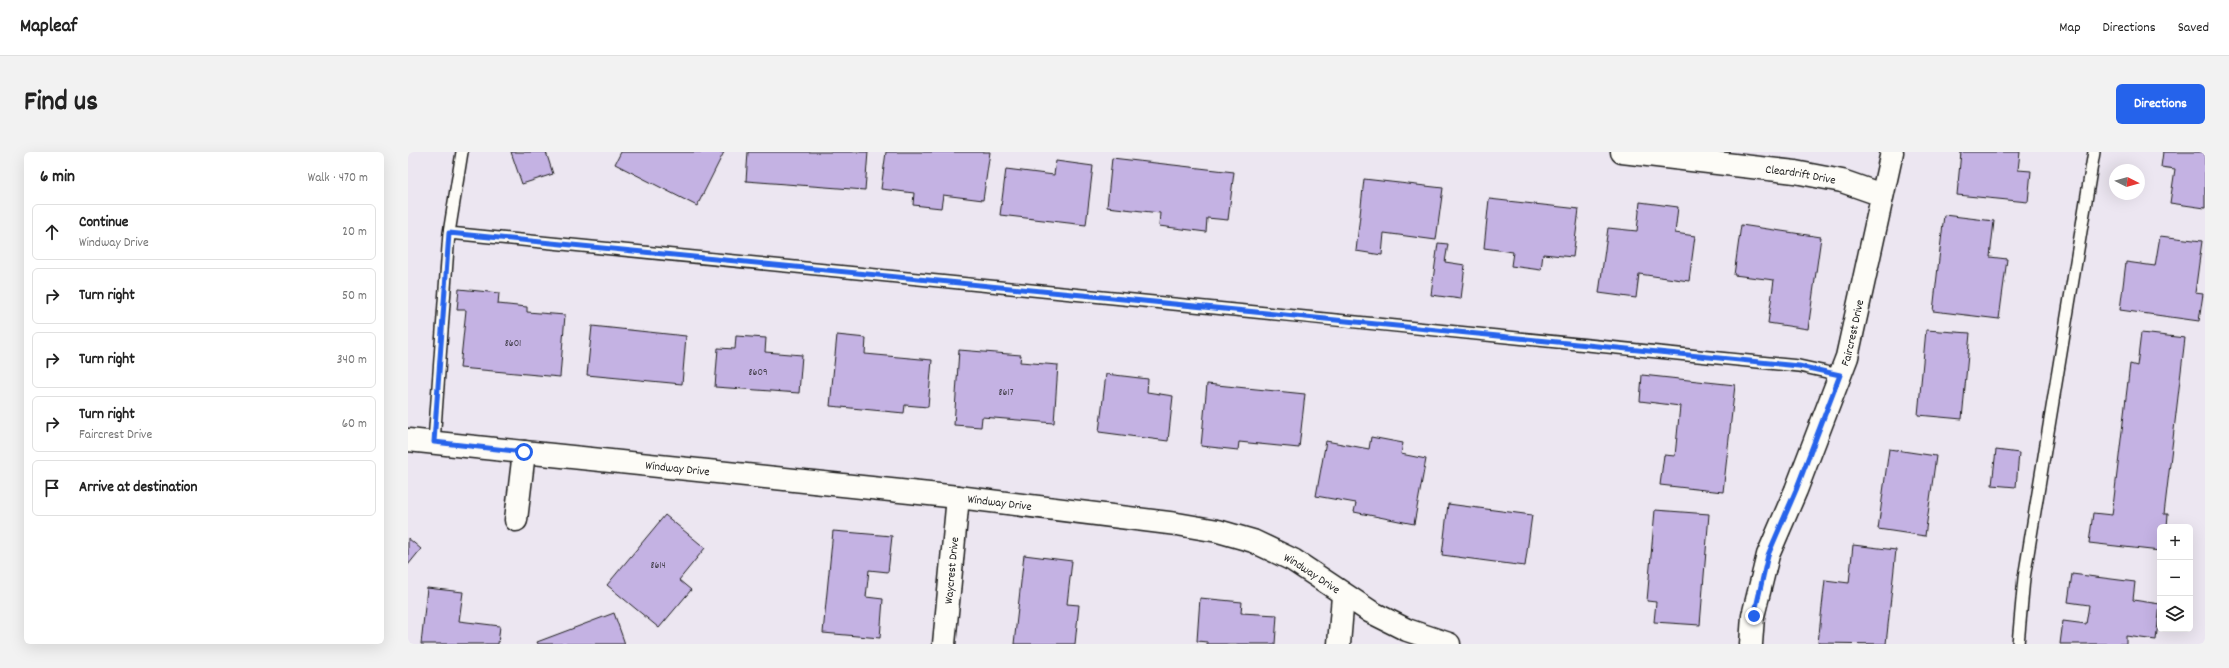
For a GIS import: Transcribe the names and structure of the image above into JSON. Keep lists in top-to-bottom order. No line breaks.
{"streets":{"street":["Cleardrift Drive","Faircrest Drive","Windway Drive","Waycrest Drive"]},"crossings":[["Cleardrift Drive","Faircrest Drive"],["Windway Drive","Waycrest Drive"]],"house_numbers":["8601","8609","8617","8614"],"north":"right","page":{"header":"Mapleaf","nav":["Map","Directions","Saved"],"title":"Find us","buttons":"Directions","heading":["6 min","Walk · 470 m"],"list":[["Continue","Windway Drive","20 m"],["Turn right","50 m"],["Turn right","340 m"],["Turn right","Faircrest Drive","60 m"],"Arrive at destination"],"map_buttons":["+","−"]}}
